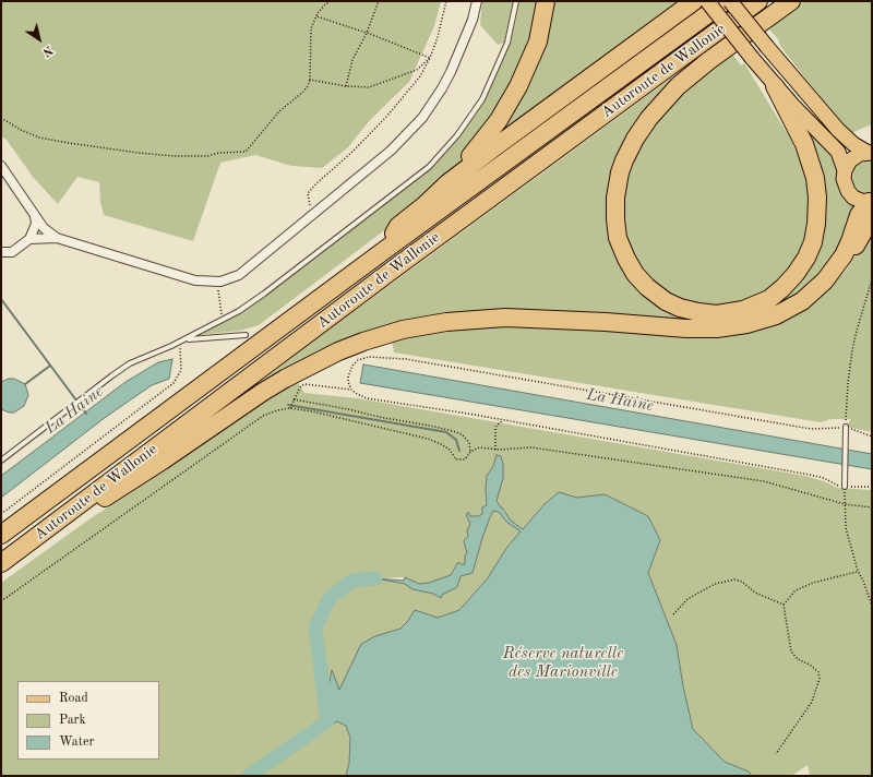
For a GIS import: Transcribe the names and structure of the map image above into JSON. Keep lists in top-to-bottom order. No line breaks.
{"streets":{"highway":["Autoroute de Wallonie"]},"water":["La Haine","Réserve naturelle des Marionville"],"legend":["Road","Park","Water"],"north":"bottom right"}
